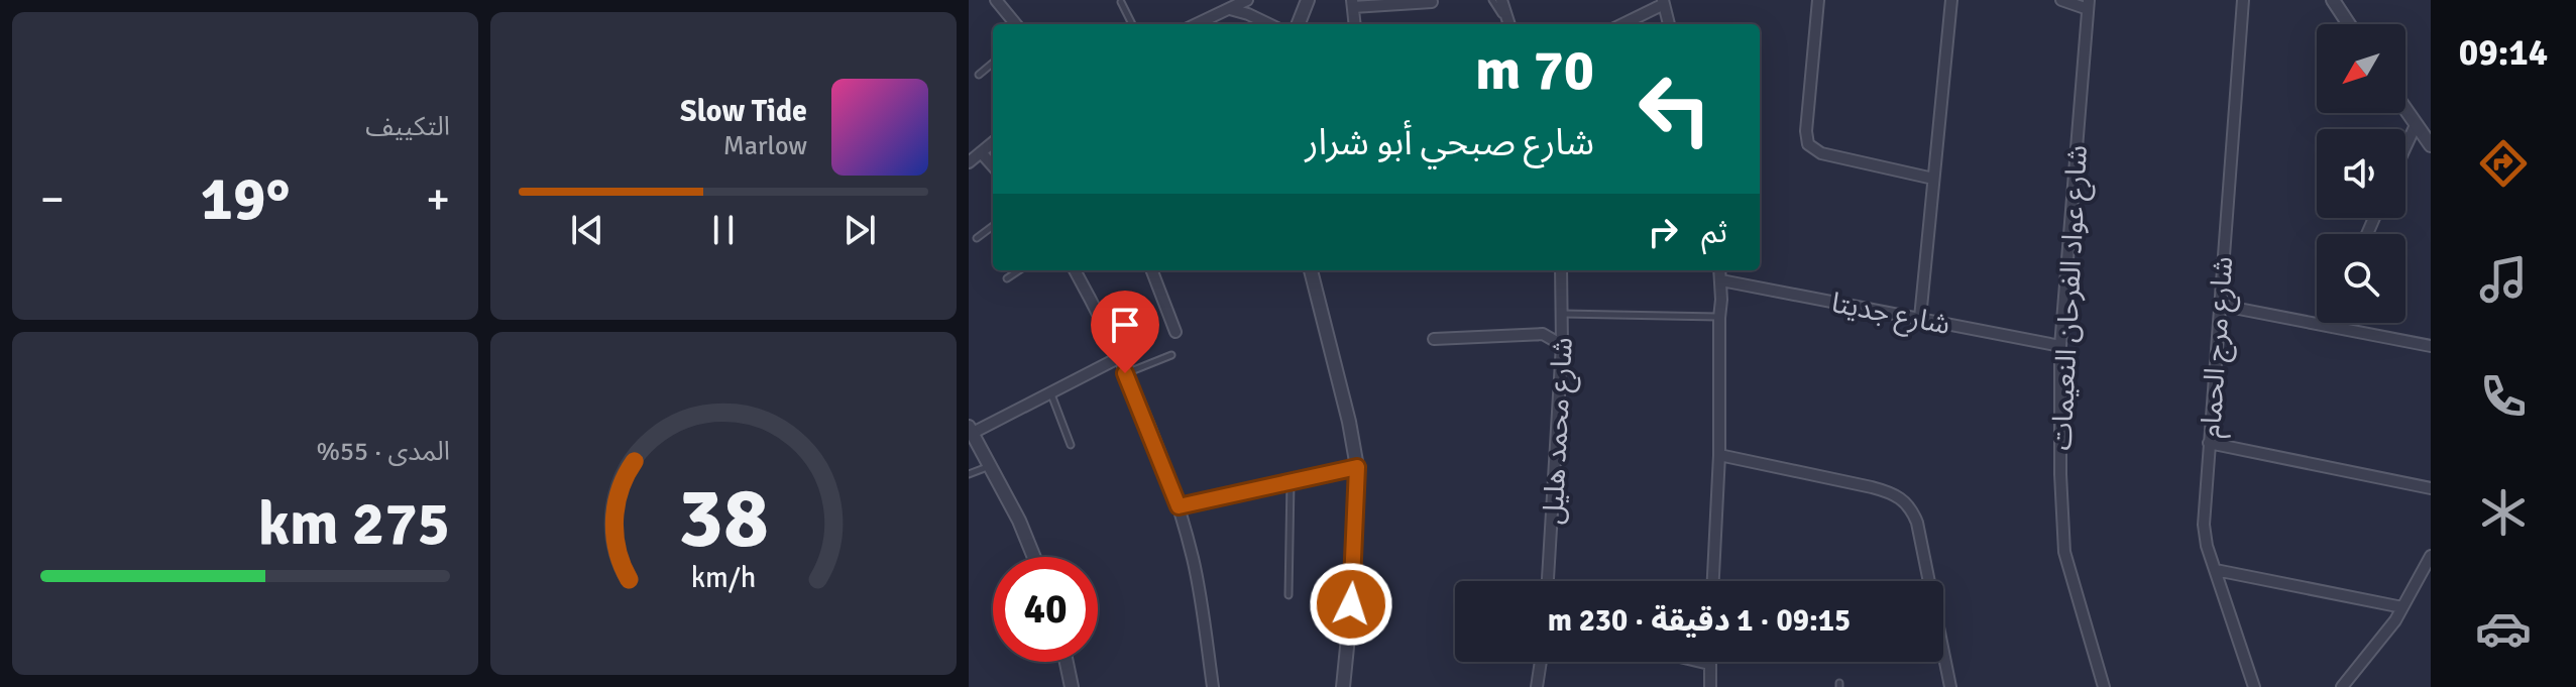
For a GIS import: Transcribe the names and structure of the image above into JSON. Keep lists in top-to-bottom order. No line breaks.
{"streets":{"street":["شارع عواد الفرحان النعيمات","شارع جديتا","شارع مرج الحمام","شارع محمد هليل"]},"crossings":[["شارع عواد الفرحان النعيمات","شارع جديتا"]],"north":"bottom left","page":{"tabs":"09:14","tile":["التكييف",["المدى · 55%","275 km"]],"turn":["70 m","شارع صبحي أبو شرار"],"song":["Slow Tide","Marlow"],"heat":["−","19°","+"],"then":"ثم","limit":"40","trip":"09:15 · 1 دقيقة · 230 m","gauge":["38","km/h"]}}
